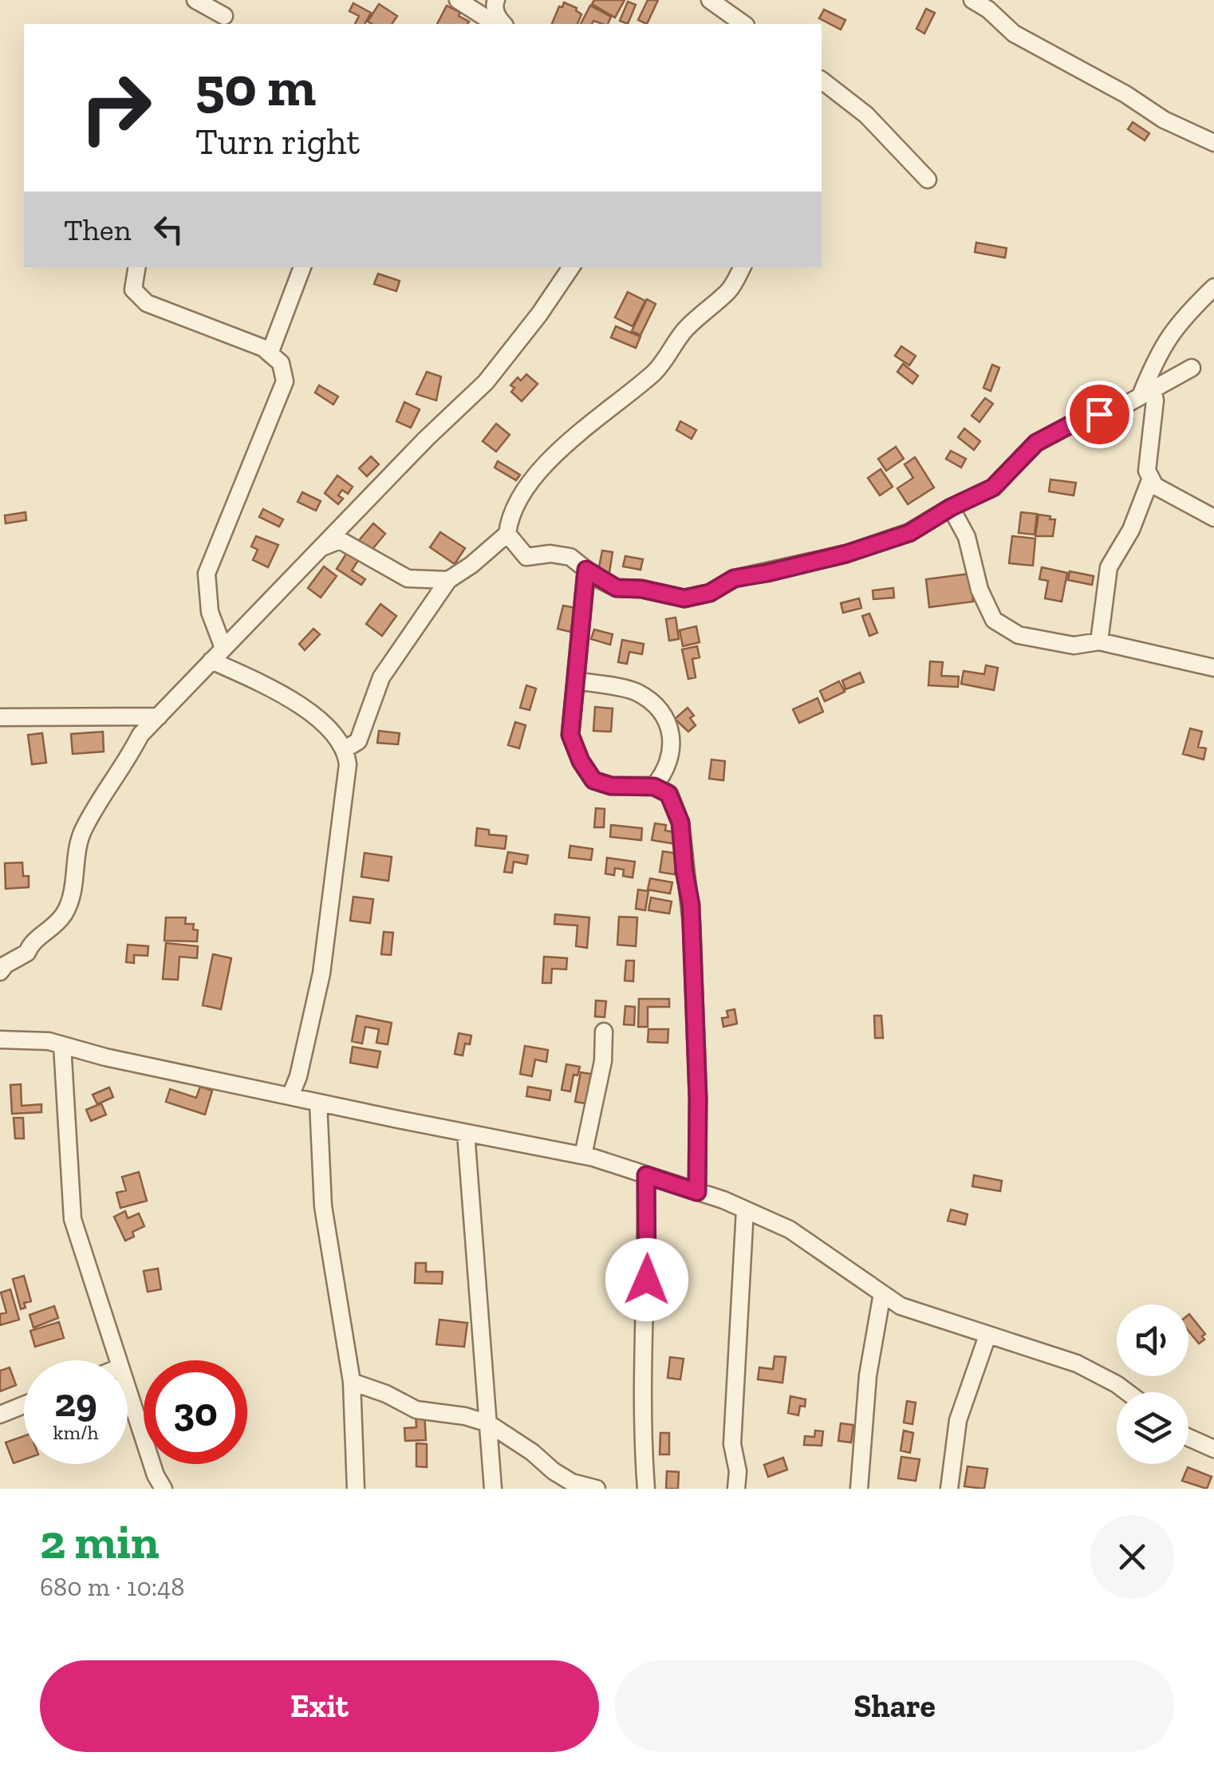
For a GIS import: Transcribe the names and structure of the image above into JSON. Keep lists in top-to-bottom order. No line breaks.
{"page":{"turn":["50 m","Turn right"],"then":"Then","speed":"29 km/h","limit":"30","heading":["2 min","680 m · 10:48"],"buttons":["Exit","Share"]}}
